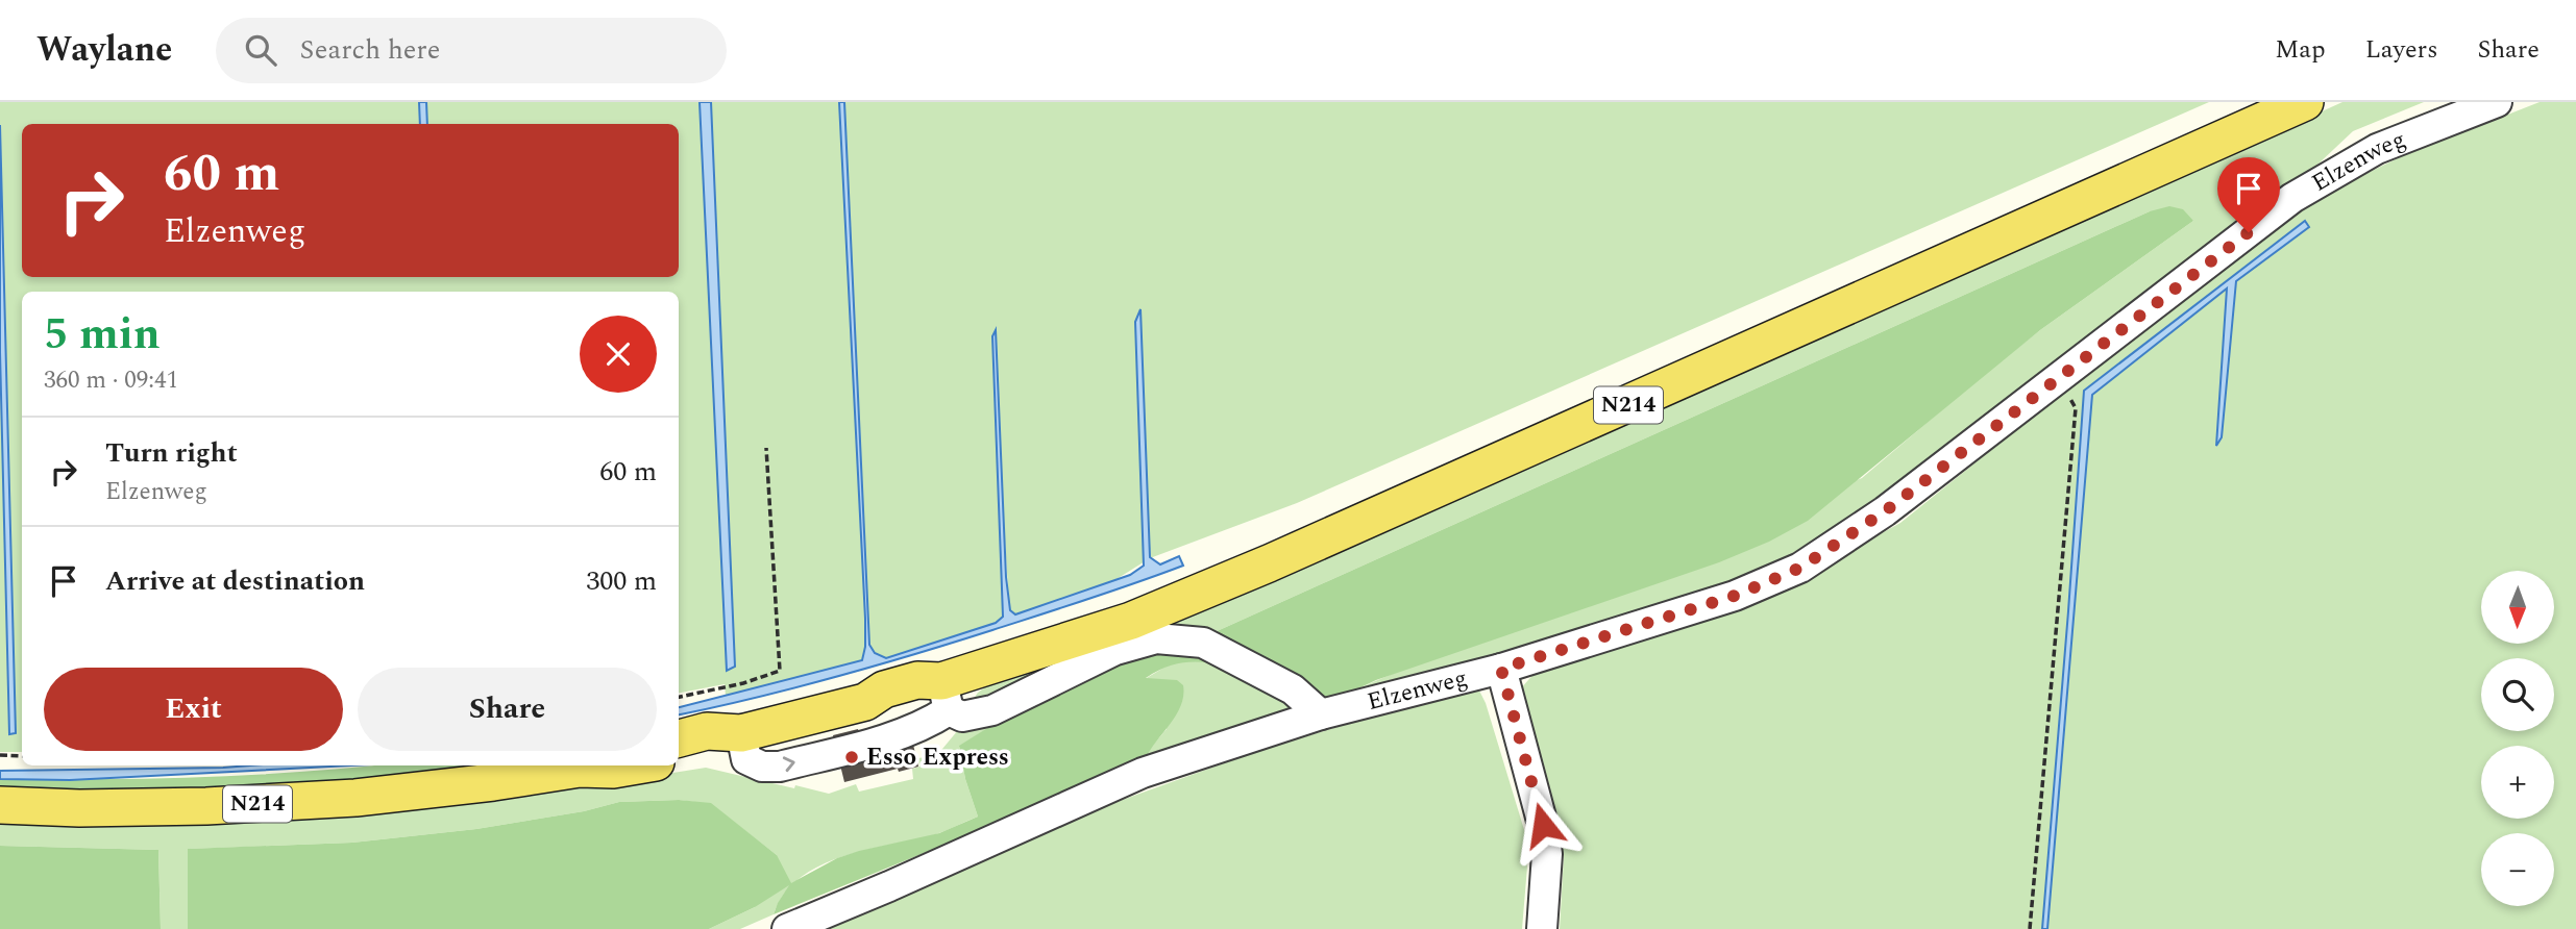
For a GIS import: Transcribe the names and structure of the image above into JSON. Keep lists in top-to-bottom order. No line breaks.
{"streets":{"main road":["N214"],"street":["Elzenweg"]},"places":["Esso Express"],"north":"bottom","page":{"header":"Waylane","search":"Search here","nav":["Map","Layers","Share"],"turn":["60 m","Elzenweg"],"heading":["5 min","360 m · 09:41"],"list":[{"name":"Turn right","note":"Elzenweg","value":"60 m"},{"name":"Arrive at destination","value":"300 m"}],"map_buttons":["+","−"],"buttons":["Exit","Share"]}}
